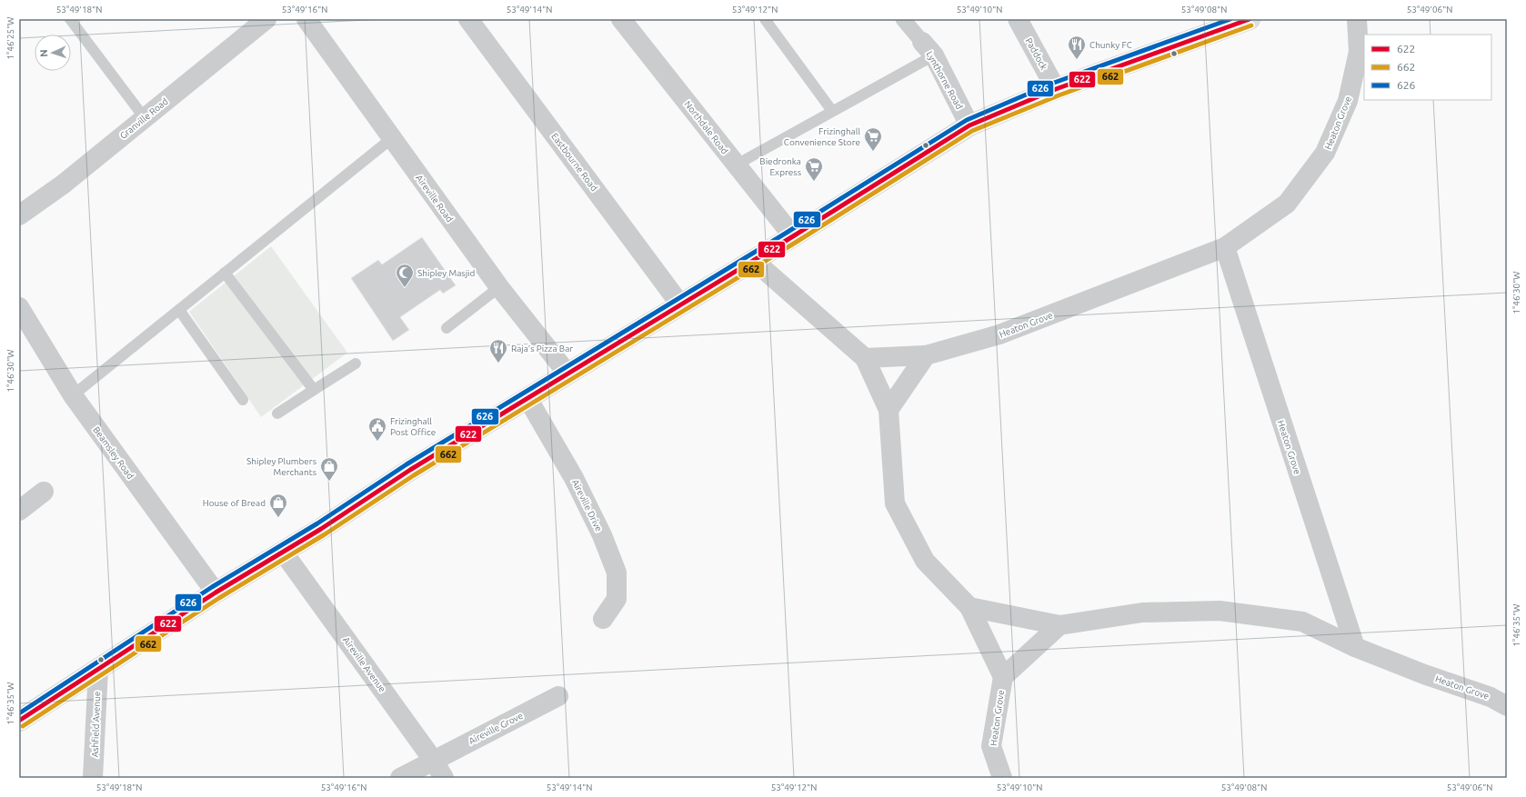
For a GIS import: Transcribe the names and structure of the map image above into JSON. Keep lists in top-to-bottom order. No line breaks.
{"streets":{"street":["Paddock","Lynthorne Road","Granville Road","Heaton Grove","Northdale Road","Eastbourne Road","Aireville Road","Beamsley Road","Aireville Drive","Aireville Avenue","Ashfield Avenue","Aireville Grove"]},"crossings":[["Aireville Avenue","Aireville Grove"]],"places":{"restaurant":["Chunky FC","Raja's Pizza Bar"],"supermarket":["Frizinghall Convenience Store","Biedronka Express"],"mosque":["Shipley Masjid"],"public building":["Frizinghall Post Office"],"shop":["Shipley Plumbers Merchants","House of Bread"]},"lines":["transit line 622","transit line 626","transit line 662"],"legend":["622","662","626"],"north":"left","coordinates":["53°49'18\"N","53°49'16\"N","53°49'14\"N","53°49'12\"N","53°49'10\"N","53°49'08\"N","53°49'06\"N","1°46'25\"W","1°46'30\"W","1°46'35\"W"]}
